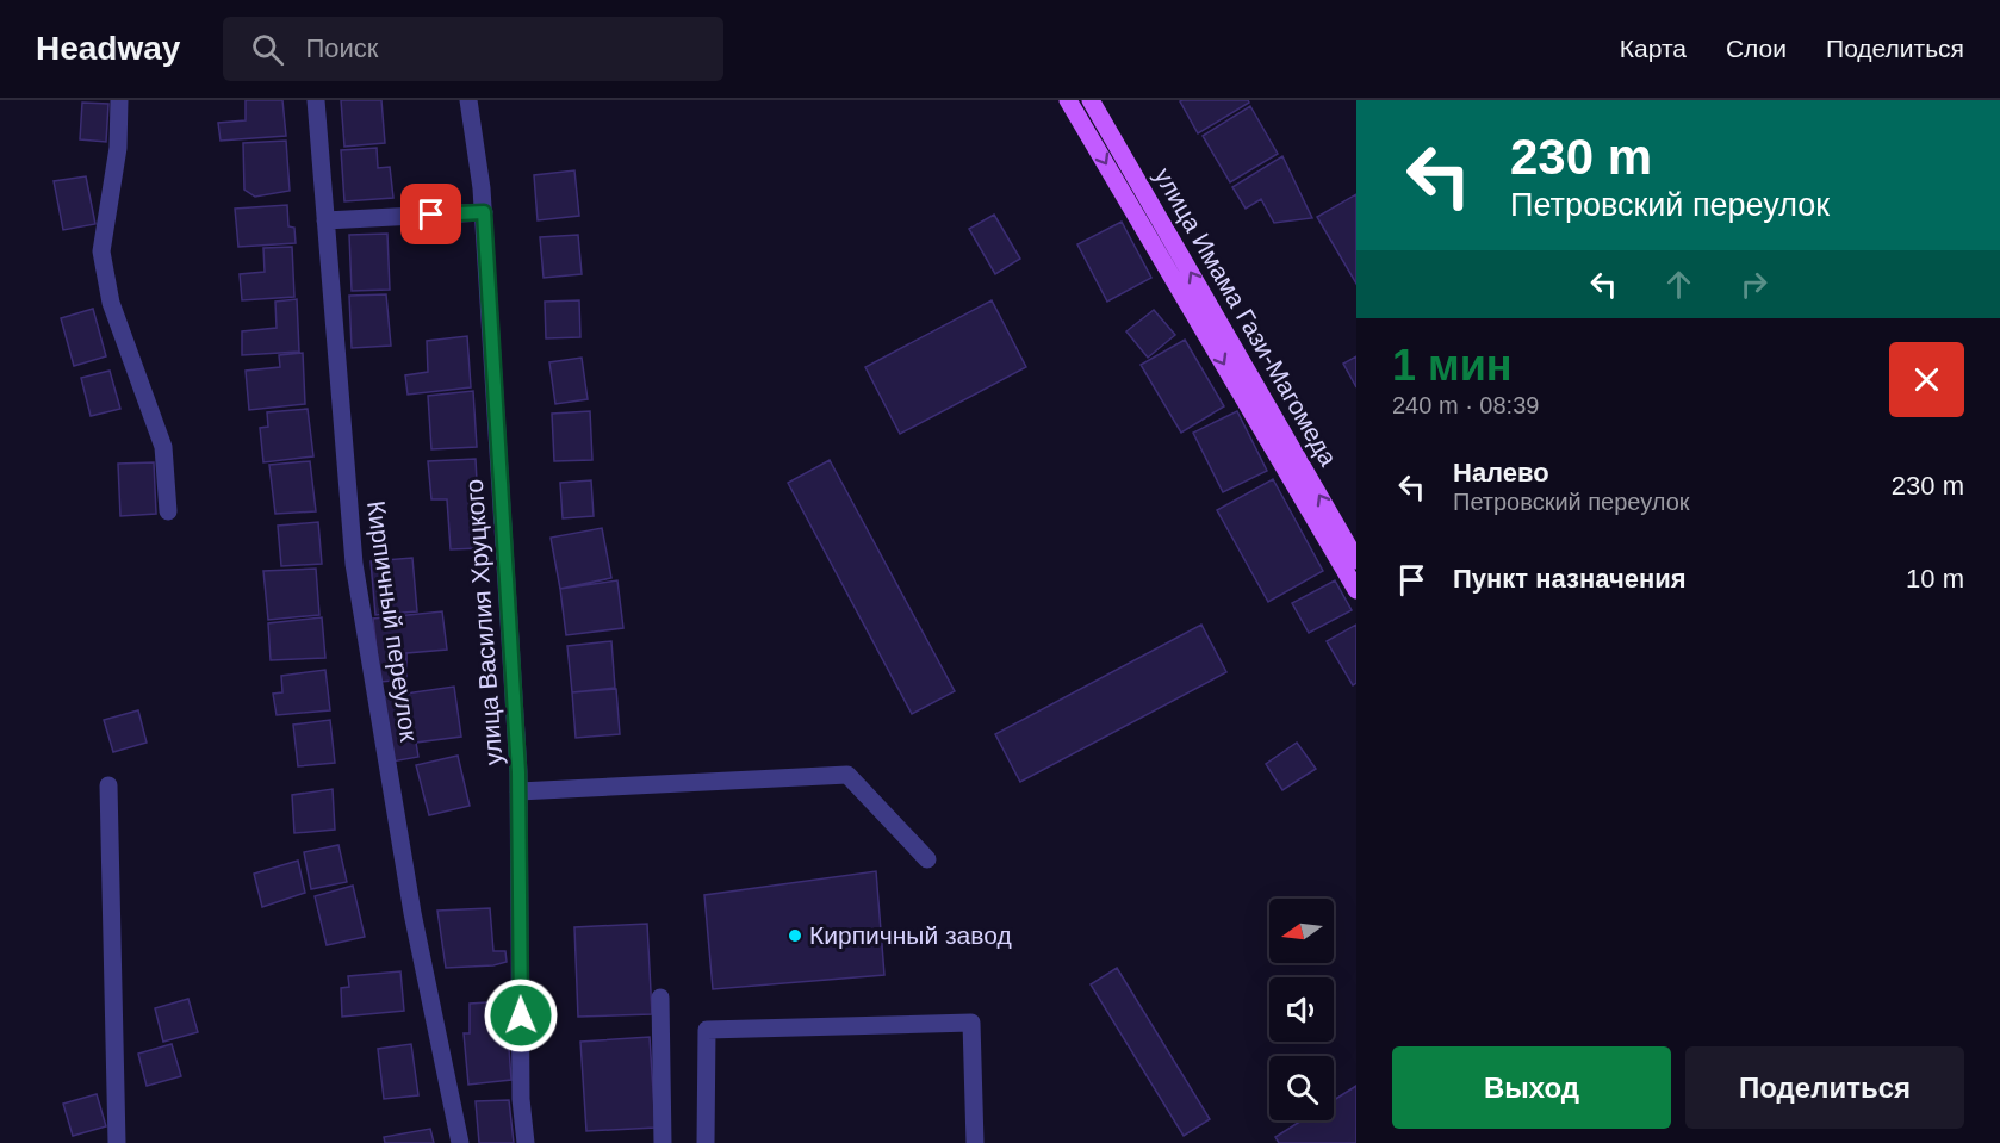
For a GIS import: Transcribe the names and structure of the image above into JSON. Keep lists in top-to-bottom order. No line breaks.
{"streets":{"main road":["улица Имама Гази-Магомеда"],"street":["Кирпичный переулок","улица Василия Хруцкого"]},"places":["Кирпичный завод"],"north":"left","page":{"header":"Headway","search":"Поиск","nav":["Карта","Слои","Поделиться"],"turn":["230 m","Петровский переулок"],"heading":["1 мин","240 m · 08:39"],"list":[{"name":"Налево","note":"Петровский переулок","value":"230 m"},{"name":"Пункт назначения","value":"10 m"}],"buttons":["Выход","Поделиться"]}}
